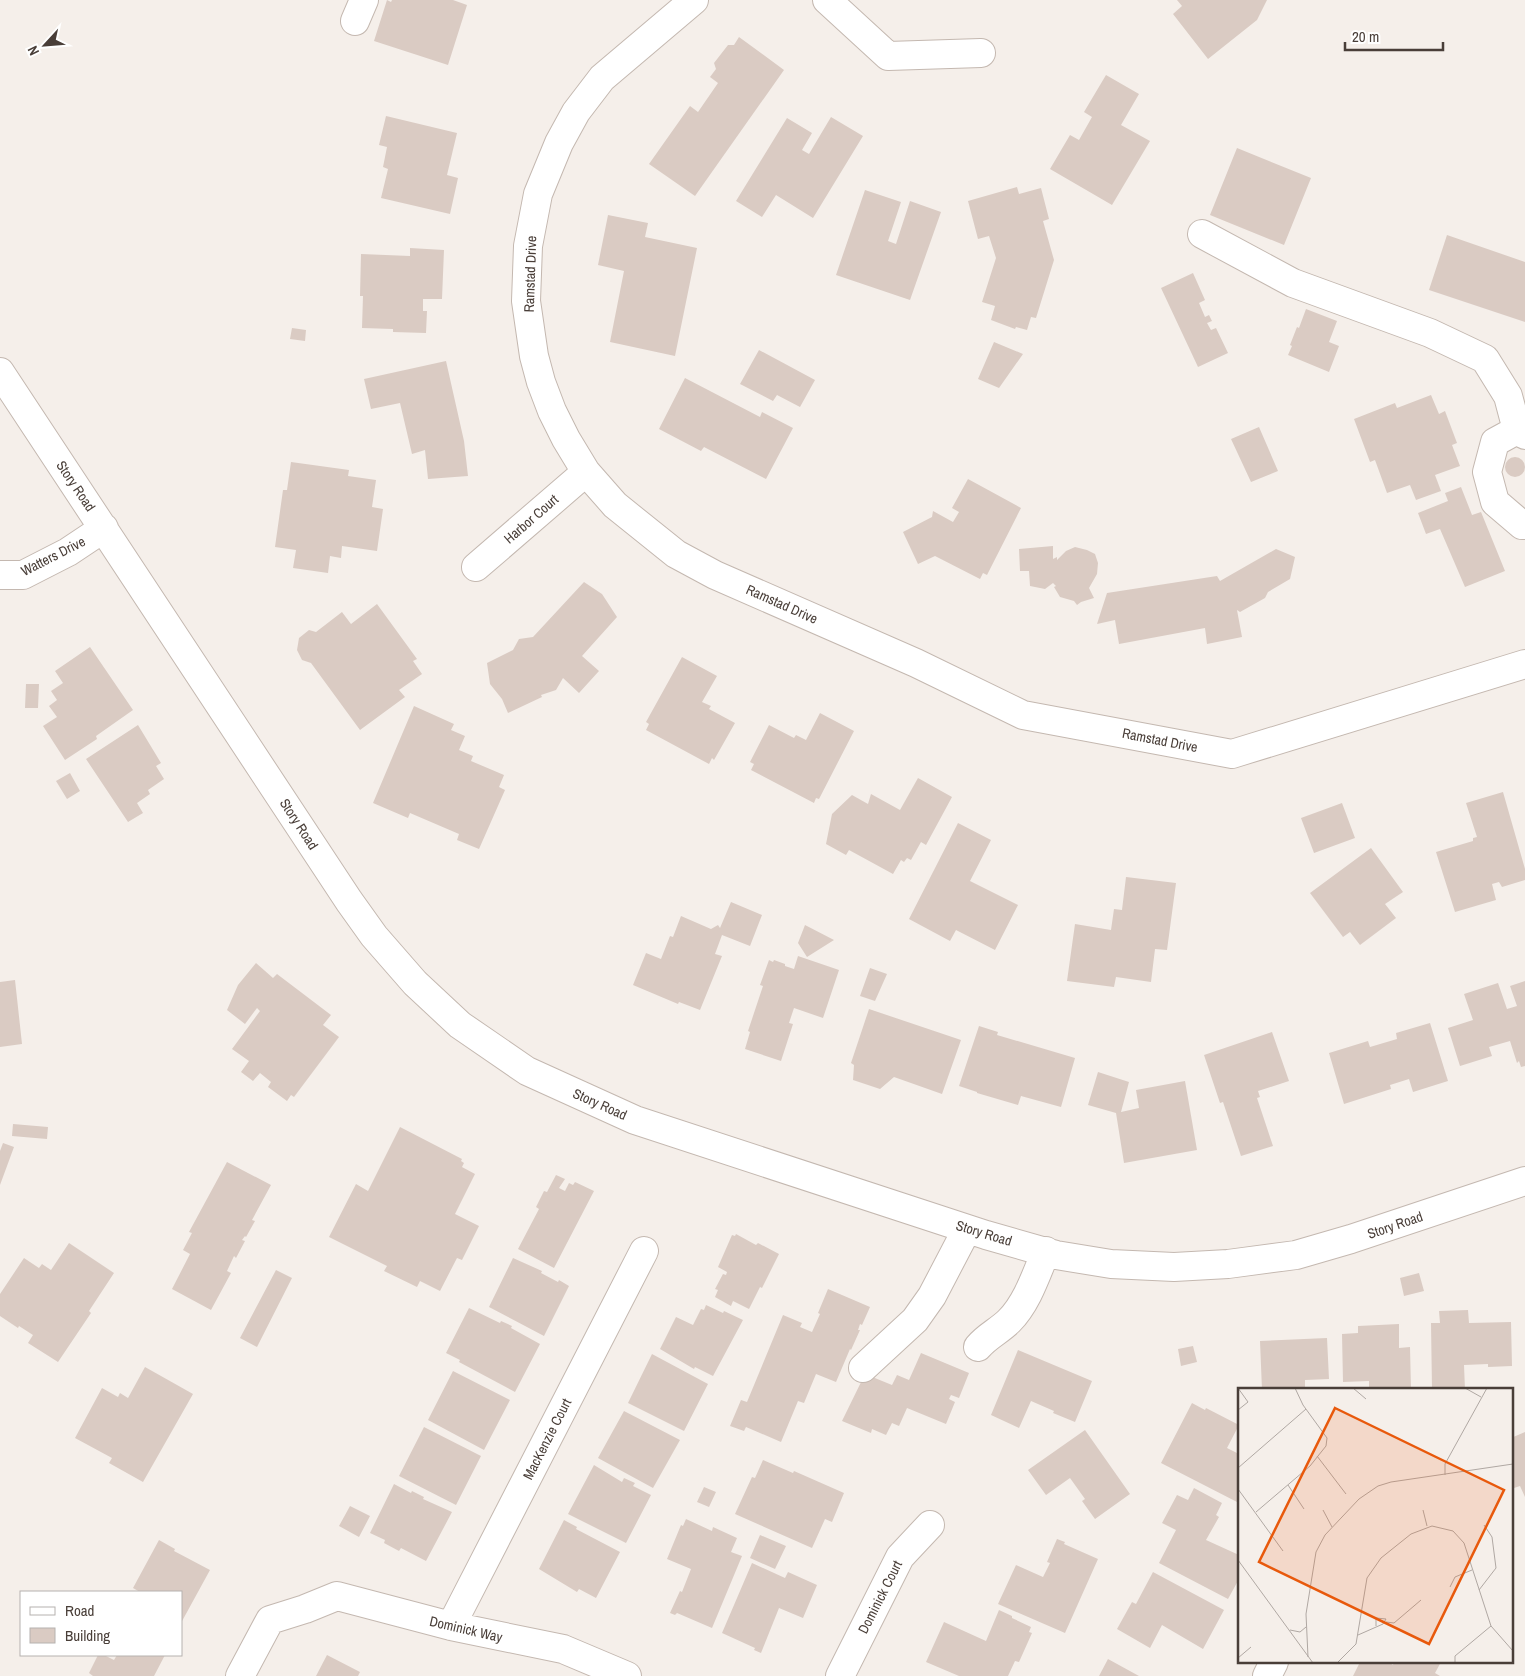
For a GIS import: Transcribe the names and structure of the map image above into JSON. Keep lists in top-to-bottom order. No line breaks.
{"streets":{"street":["Ramstad Drive","Story Road","Harbor Court","Watters Drive","MacKenzie Court","Dominick Court","Dominick Way"]},"crossings":[["Ramstad Drive","Harbor Court"],["Story Road","Watters Drive"],["MacKenzie Court","Dominick Way"]],"legend":["Road","Building"],"scale_bar":"20 m","north":"bottom left"}
